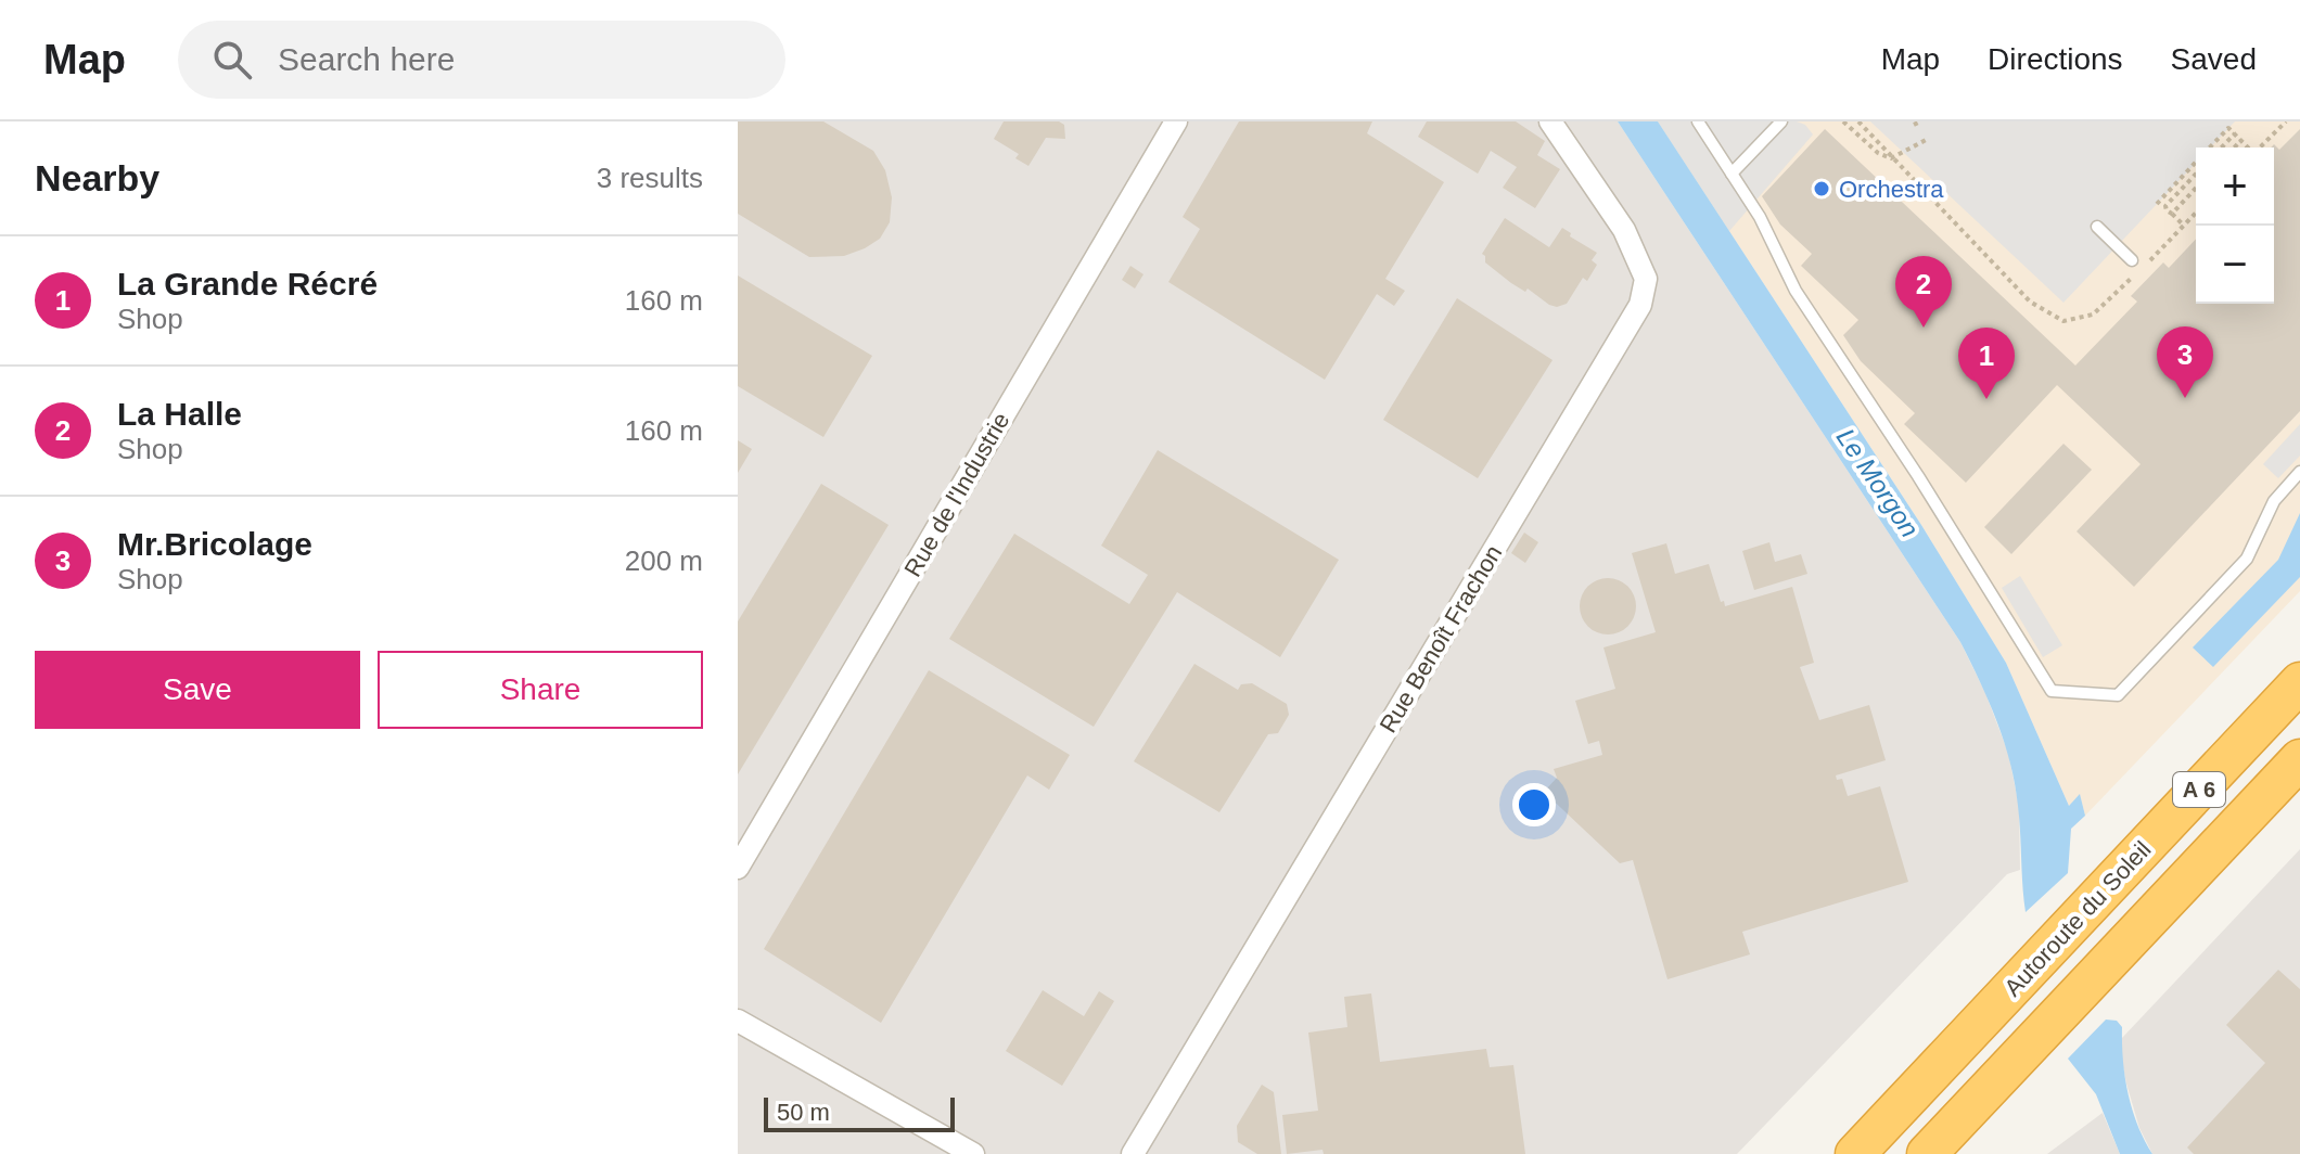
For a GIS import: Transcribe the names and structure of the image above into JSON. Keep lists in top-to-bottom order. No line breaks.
{"streets":{"highway":["A 6","Autoroute du Soleil"],"street":["Rue de l'Industrie","Rue Benoît Frachon"]},"water":["Le Morgon"],"places":["Orchestra"],"scale_bar":"50 m","page":{"header":"Map","search":"Search here","nav":["Map","Directions","Saved"],"heading":["Nearby","3 results"],"map_buttons":["+","−"],"list":[{"mark":"1","name":"La Grande Récré","note":"Shop","value":"160 m"},{"mark":"2","name":"La Halle","note":"Shop","value":"160 m"},{"mark":"3","name":"Mr.Bricolage","note":"Shop","value":"200 m"}],"pins":["2","3","1"],"buttons":["Save","Share"],"scale":"50 m"}}
